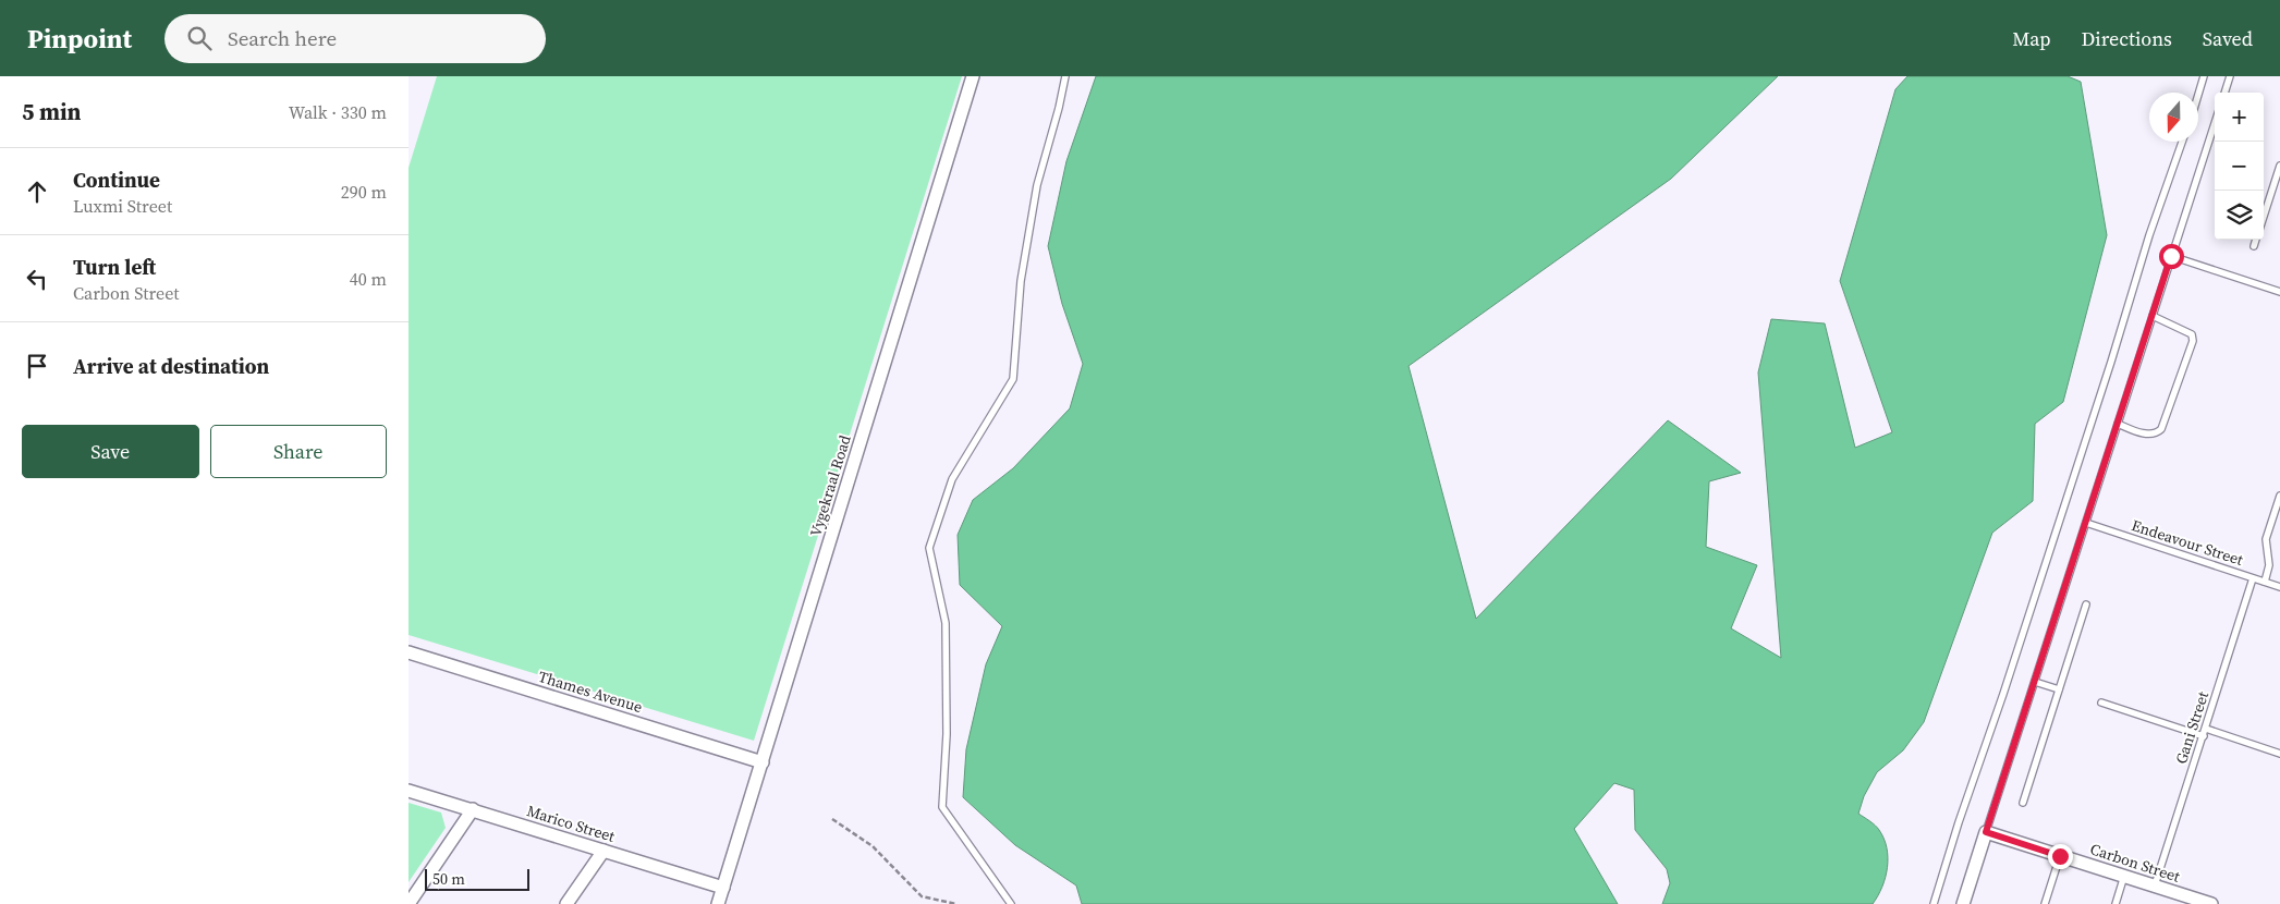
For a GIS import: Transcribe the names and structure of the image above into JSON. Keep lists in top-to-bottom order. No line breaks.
{"streets":{"street":["Vygekraal Road","Thames Avenue","Marico Street","Carbon Street"],"lane":["Endeavour Street","Gani Street"]},"crossings":[["Vygekraal Road","Thames Avenue"],["Vygekraal Road","Marico Street"],["Endeavour Street","Gani Street"],["Gani Street","Carbon Street"]],"scale_bar":"50 m","north":"bottom","page":{"header":"Pinpoint","search":"Search here","nav":["Map","Directions","Saved"],"heading":["5 min","Walk · 330 m"],"map_buttons":["+","−"],"list":[["Continue","Luxmi Street","290 m"],["Turn left","Carbon Street","40 m"],"Arrive at destination"],"buttons":["Save","Share"],"scale":"50 m"}}
